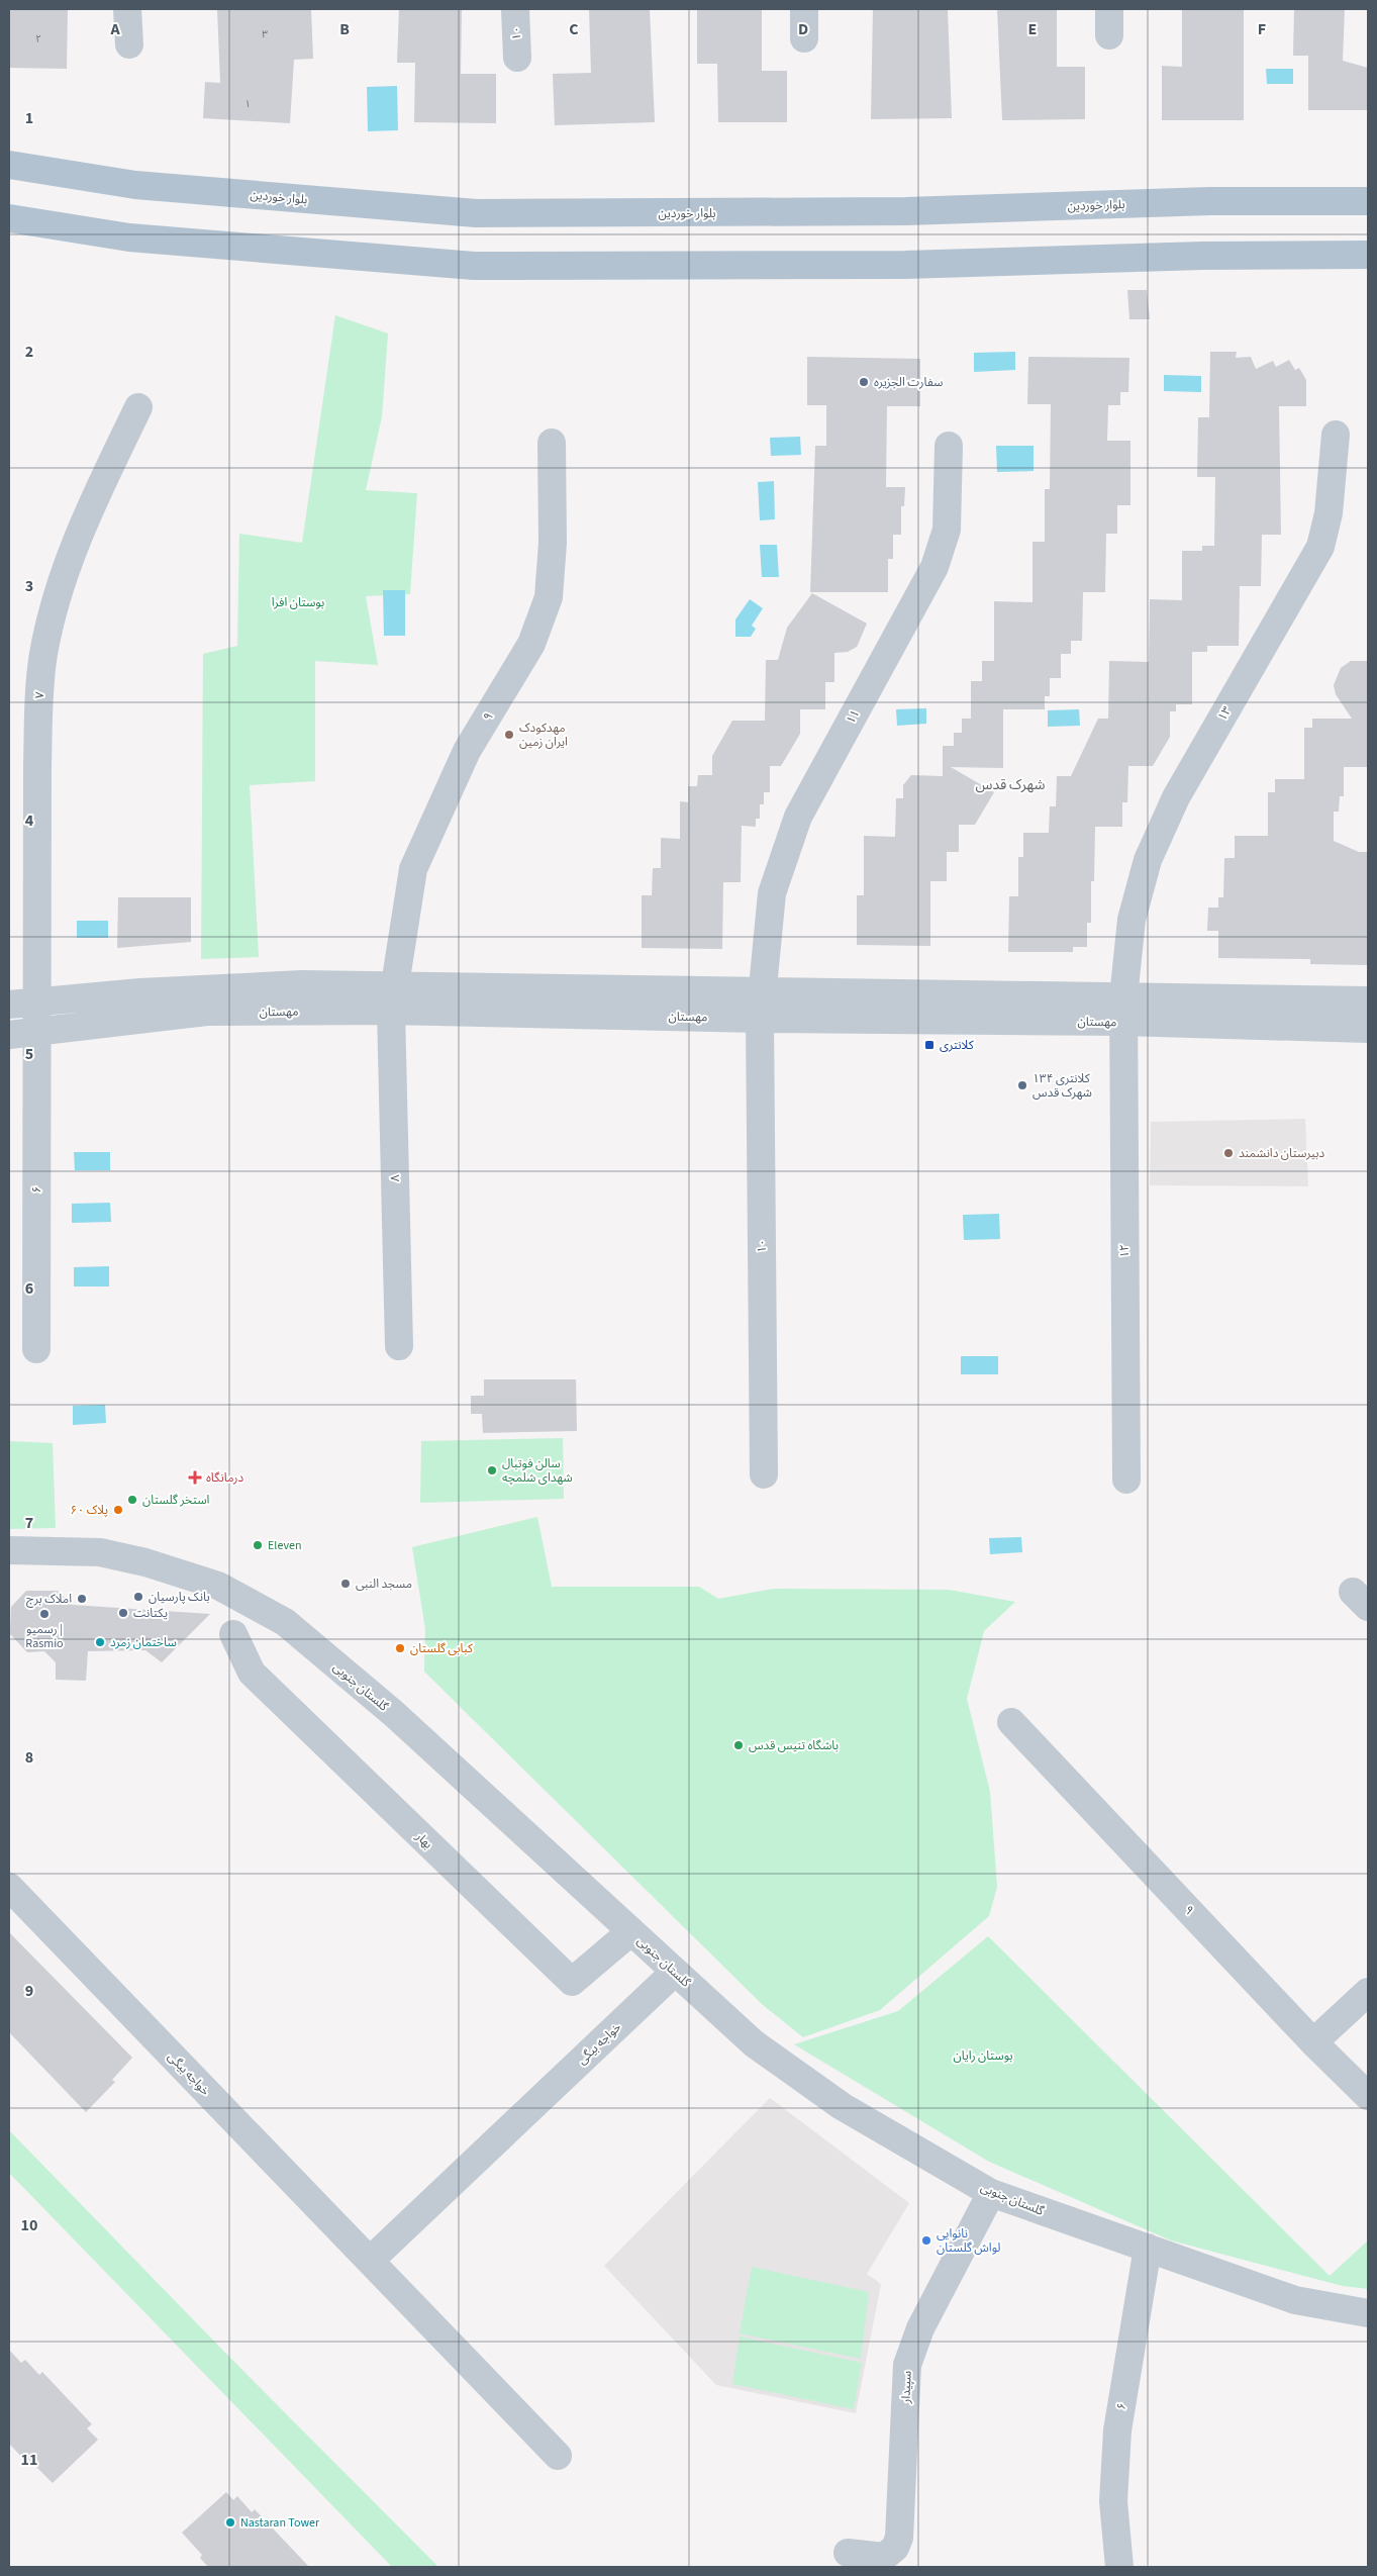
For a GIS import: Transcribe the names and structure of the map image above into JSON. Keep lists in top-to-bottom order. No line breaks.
{"streets":{"main road":["بلوار خوردین"],"street":["۱۰","۷","۱۳","۹","۱۱","مهستان","۸","۶","۱۲","گلستان جنوبی","بهار","خواجه بیگی","سپیدار"]},"crossings":[["۱۰","۱۱"],["۱۰","مهستان"],["۷","مهستان"],["۷","۶"],["۱۳","مهستان"],["۱۳","۱۲"],["۹","مهستان"],["۹","۸"],["۱۱","مهستان"],["مهستان","۸"],["مهستان","۶"],["مهستان","۱۲"],["۶","گلستان جنوبی"],["گلستان جنوبی","بهار"],["گلستان جنوبی","خواجه بیگی"],["گلستان جنوبی","سپیدار"]],"districts":["شهرک قدس"],"parks":["بوستان افرا","بوستان رایان"],"places":{"other":["سفارت الجزیره","مهدکودک ایران زمین","کلانتری ۱۳۴ شهرک قدس","دبیرستان دانشمند","سالن فوتبال شهدای شلمچه","استخر گلستان","پلاک ۶۰","Eleven","مسجد النبی","بانک پارسیان","املاک برج","یکتانت","رسمیو | Rasmio","ساختمان زمرد","کبابی گلستان","باشگاه تنیس قدس","نانوایی لواش گلستان","Nastaran Tower"],"transit":["کلانتری"],"health":["درمانگاه"]},"house_numbers":["۳","۲","۱"],"grid":{"columns":["A","B","C","D","E","F"],"rows":["1","2","3","4","5","6","7","8","9","10","11"]}}
